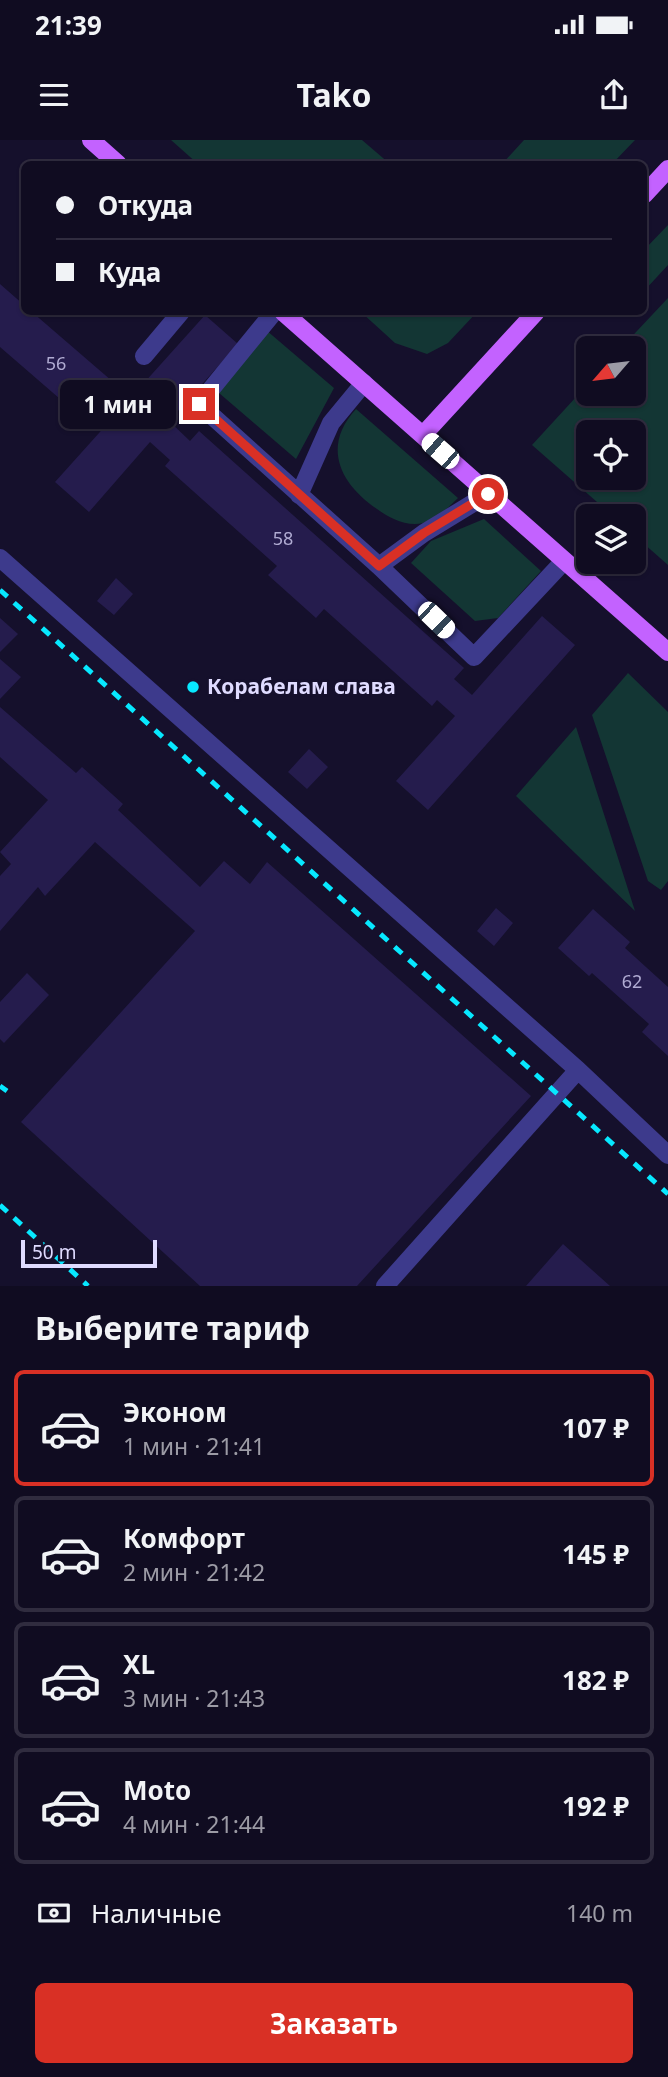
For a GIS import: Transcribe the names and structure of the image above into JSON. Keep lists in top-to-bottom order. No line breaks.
{"places":["Корабелам слава"],"house_numbers":["56","58","62"],"scale_bar":"50 m","north":"bottom left","page":{"status":"21:39","header":"Tako","banner":["Откуда","Куда"],"bubble":"1 мин","scale":"50 m","heading":"Выберите тариф","list":[{"name":"Эконом","note":"1 мин · 21:41","value":"107 ₽"},{"name":"Комфорт","note":"2 мин · 21:42","value":"145 ₽"},{"name":"XL","note":"3 мин · 21:43","value":"182 ₽"},{"name":"Moto","note":"4 мин · 21:44","value":"192 ₽"}],"pay":["Наличные","140 m"],"buttons":"Заказать"}}
